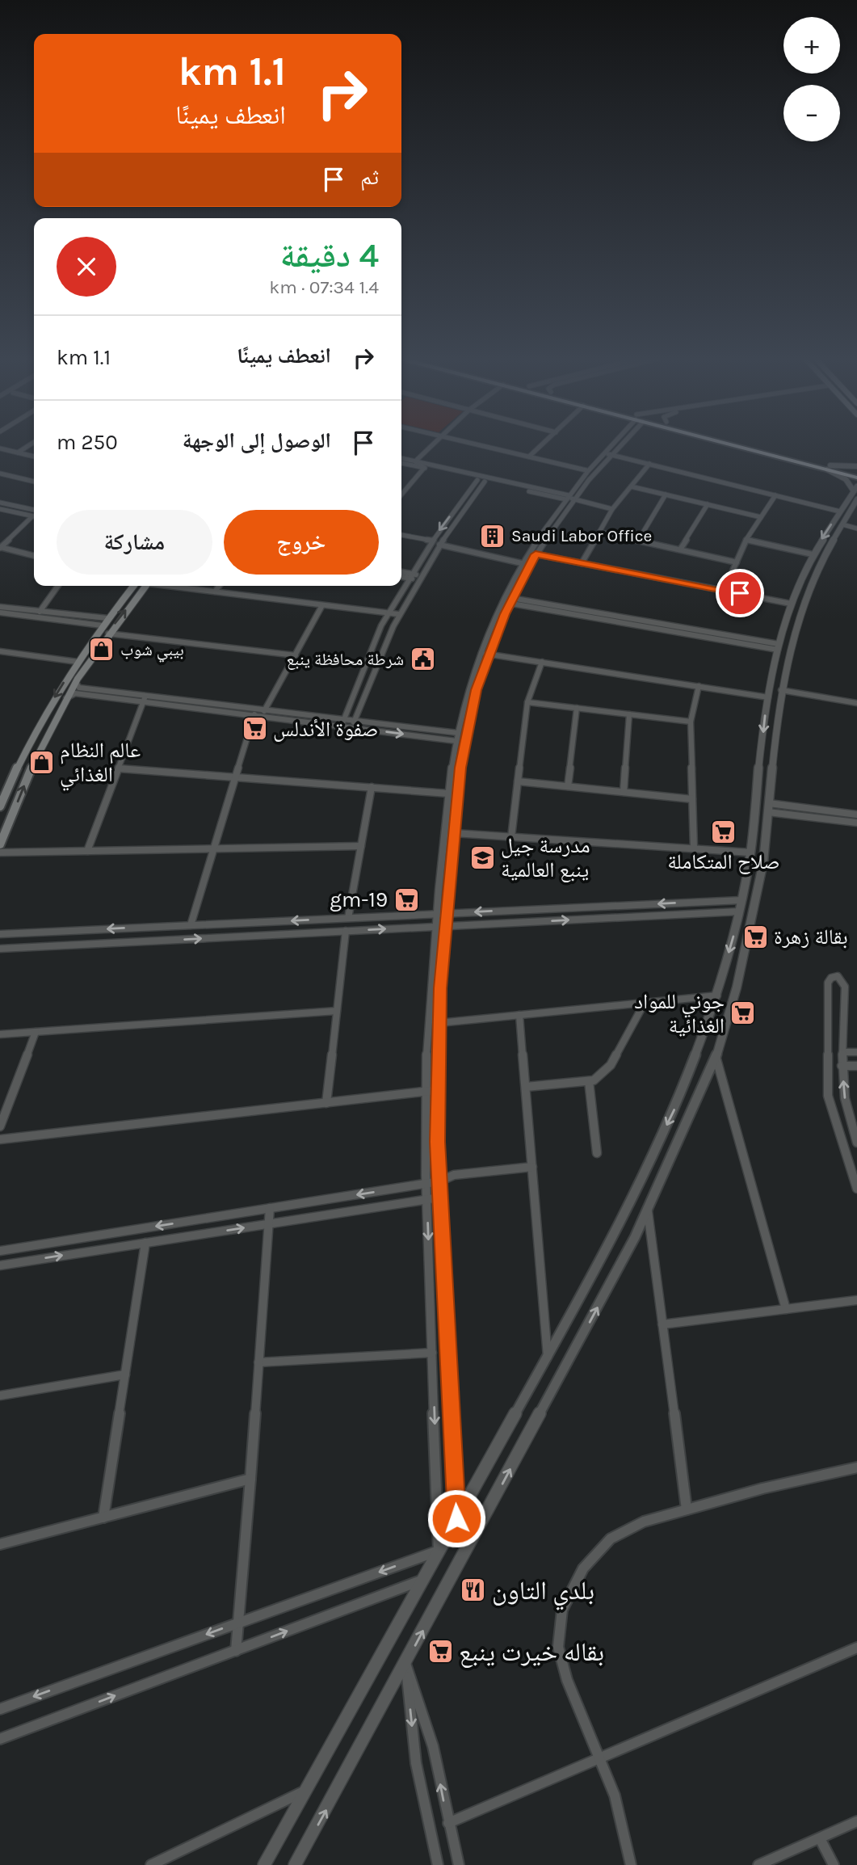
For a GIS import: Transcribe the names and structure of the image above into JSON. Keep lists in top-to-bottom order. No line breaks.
{"places":{"building":["Saudi Labor Office"],"shop":["بيبي شوب","عالم النظام الغذائي"],"public building":["شرطة محافظة ينبع"],"supermarket":["صفوة الأندلس","صلاح المتكاملة","gm-19","بقالة زهرة","جوني للمواد الغذائية","بقاله خيرت ينبع"],"school or university":["مدرسة جيل ينبع العالمية"],"restaurant":["بلدي التاون"]},"page":{"map_buttons":["+","−"],"turn":["1.1 km","انعطف يمينًا"],"then":"ثم","heading":["4 دقيقة","1.4 km · 07:34"],"list":[{"name":"انعطف يمينًا","value":"1.1 km"},{"name":"الوصول إلى الوجهة","value":"250 m"}],"buttons":["خروج","مشاركة"]}}
